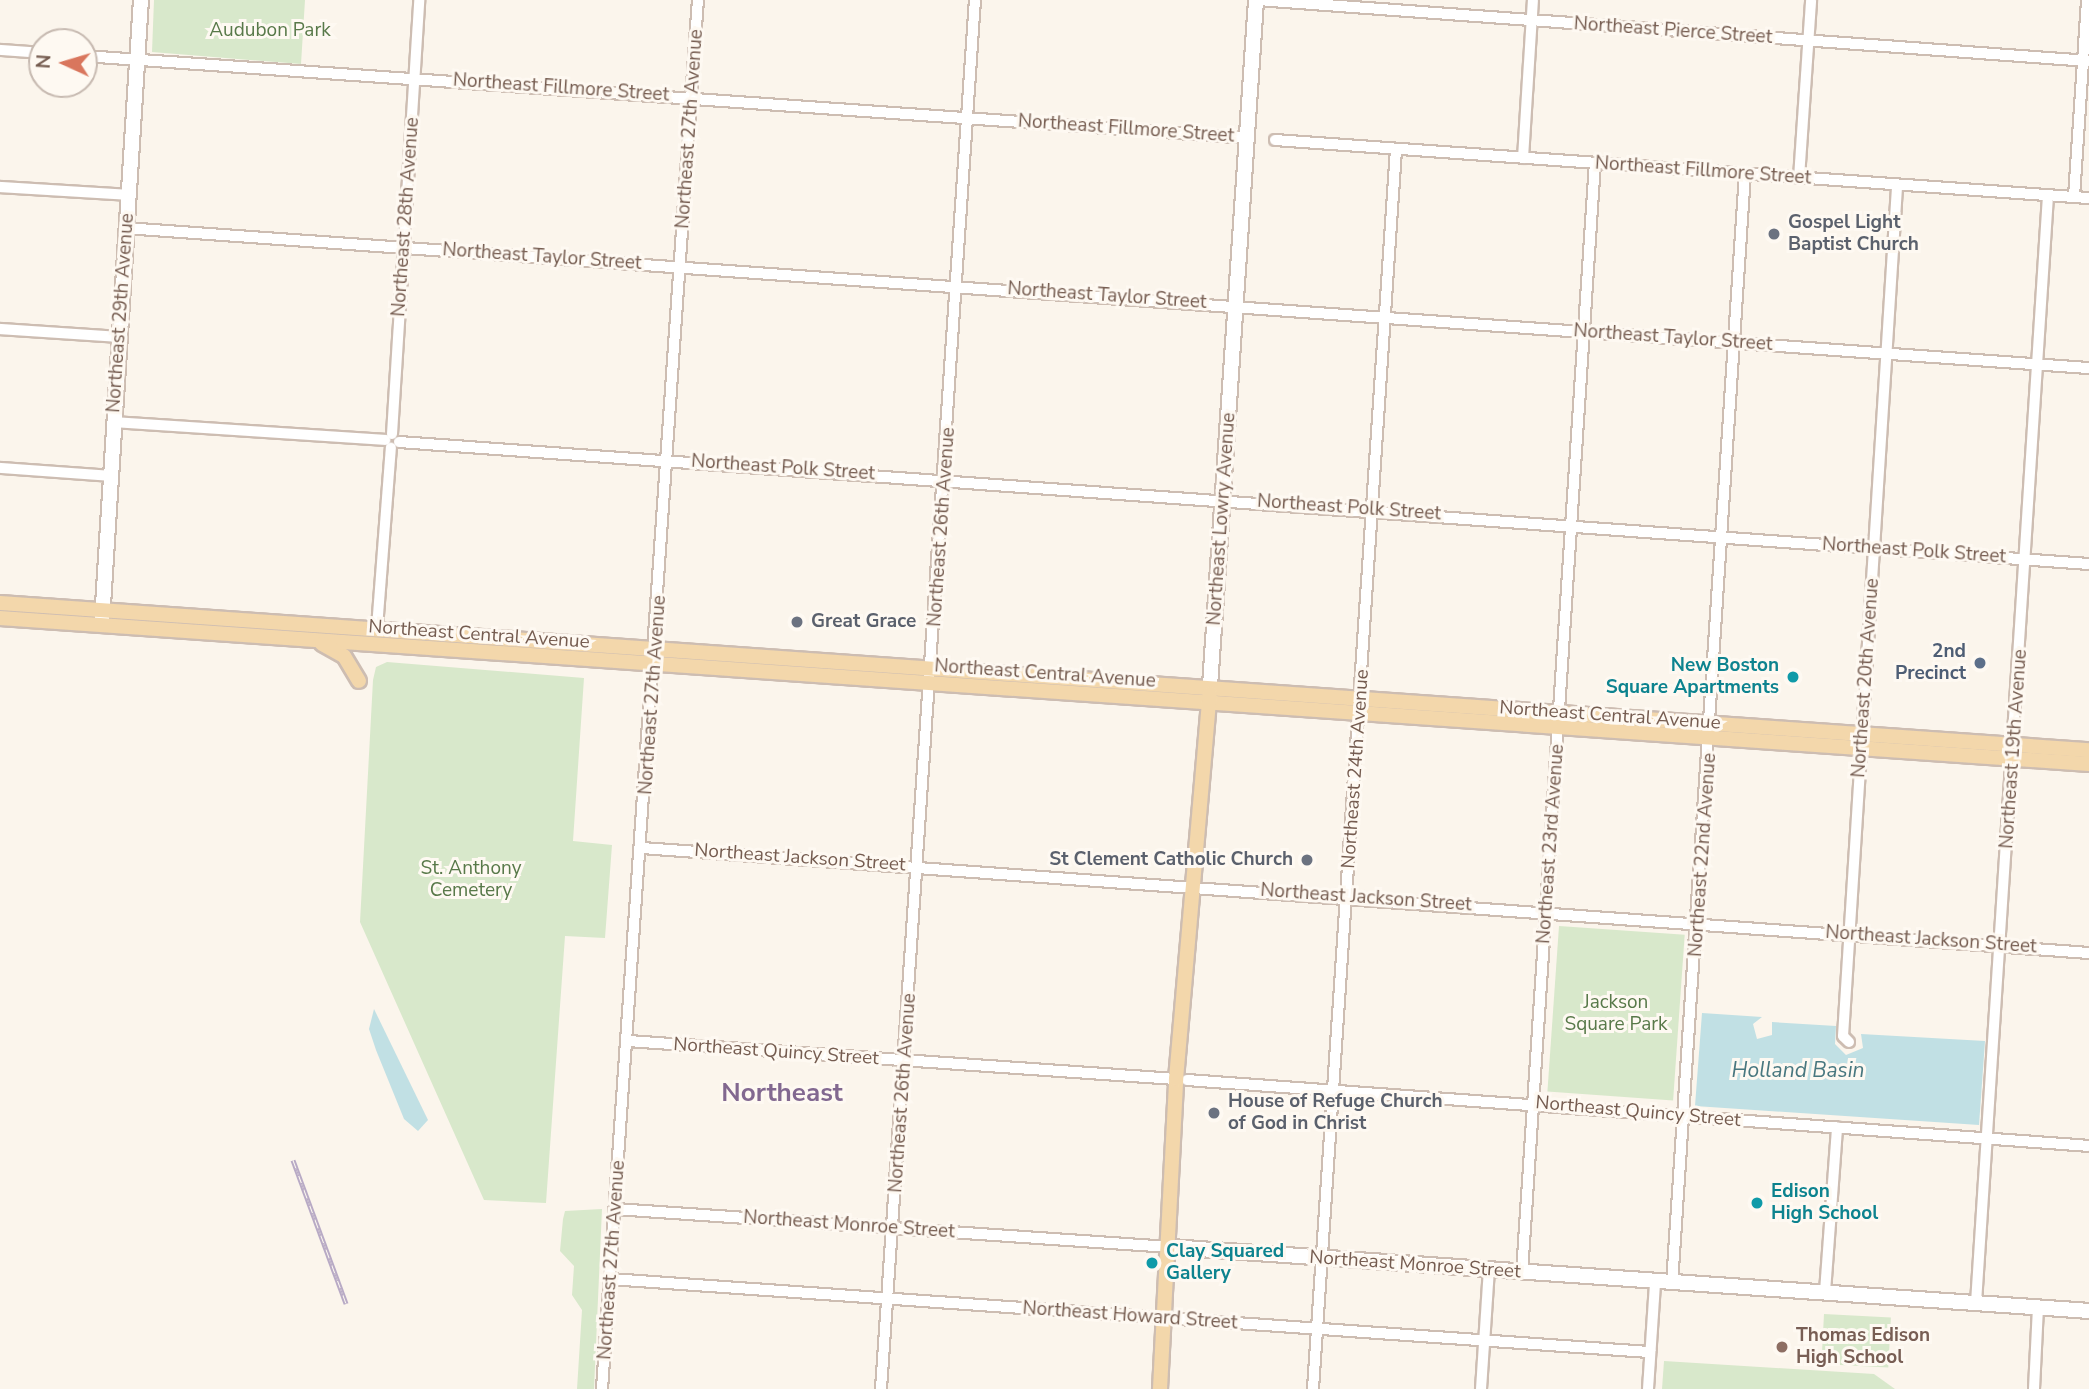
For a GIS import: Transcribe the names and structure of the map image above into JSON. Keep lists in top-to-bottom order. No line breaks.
{"streets":{"main road":["Northeast Lowry Avenue","Northeast Central Avenue"],"street":["Northeast Pierce Street","Northeast Fillmore Street","Northeast 27th Avenue","Northeast 28th Avenue","Northeast Taylor Street","Northeast 29th Avenue","Northeast Polk Street","Northeast 26th Avenue","Northeast 20th Avenue","Northeast 19th Avenue","Northeast 24th Avenue","Northeast 23rd Avenue","Northeast 22nd Avenue","Northeast Jackson Street","Northeast Quincy Street","Northeast Monroe Street","Northeast Howard Street"]},"crossings":[["Northeast Pierce Street","Northeast Lowry Avenue"],["Northeast Fillmore Street","Northeast 27th Avenue"],["Northeast Fillmore Street","Northeast 28th Avenue"],["Northeast Fillmore Street","Northeast 29th Avenue"],["Northeast Fillmore Street","Northeast Lowry Avenue"],["Northeast Fillmore Street","Northeast 26th Avenue"],["Northeast Fillmore Street","Northeast 20th Avenue"],["Northeast Fillmore Street","Northeast 19th Avenue"],["Northeast Fillmore Street","Northeast 24th Avenue"],["Northeast Fillmore Street","Northeast 23rd Avenue"],["Northeast Fillmore Street","Northeast 22nd Avenue"],["Northeast 27th Avenue","Northeast Taylor Street"],["Northeast 27th Avenue","Northeast Polk Street"],["Northeast 27th Avenue","Northeast Central Avenue"],["Northeast 27th Avenue","Northeast Jackson Street"],["Northeast 27th Avenue","Northeast Quincy Street"],["Northeast 27th Avenue","Northeast Monroe Street"],["Northeast 27th Avenue","Northeast Howard Street"],["Northeast 28th Avenue","Northeast Taylor Street"],["Northeast 28th Avenue","Northeast Polk Street"],["Northeast 28th Avenue","Northeast Central Avenue"],["Northeast Taylor Street","Northeast 29th Avenue"],["Northeast Taylor Street","Northeast Lowry Avenue"],["Northeast Taylor Street","Northeast 26th Avenue"],["Northeast Taylor Street","Northeast 20th Avenue"],["Northeast Taylor Street","Northeast 19th Avenue"],["Northeast Taylor Street","Northeast 24th Avenue"],["Northeast Taylor Street","Northeast 23rd Avenue"],["Northeast Taylor Street","Northeast 22nd Avenue"],["Northeast 29th Avenue","Northeast Polk Street"],["Northeast 29th Avenue","Northeast Central Avenue"],["Northeast Polk Street","Northeast Lowry Avenue"],["Northeast Polk Street","Northeast 26th Avenue"],["Northeast Polk Street","Northeast 20th Avenue"],["Northeast Polk Street","Northeast 19th Avenue"],["Northeast Polk Street","Northeast 24th Avenue"],["Northeast Polk Street","Northeast 23rd Avenue"],["Northeast Polk Street","Northeast 22nd Avenue"],["Northeast Lowry Avenue","Northeast Central Avenue"],["Northeast Lowry Avenue","Northeast Jackson Street"],["Northeast Lowry Avenue","Northeast Quincy Street"],["Northeast Lowry Avenue","Northeast Monroe Street"],["Northeast Lowry Avenue","Northeast Howard Street"],["Northeast 26th Avenue","Northeast Central Avenue"],["Northeast 26th Avenue","Northeast Jackson Street"],["Northeast 26th Avenue","Northeast Quincy Street"],["Northeast 26th Avenue","Northeast Monroe Street"],["Northeast 26th Avenue","Northeast Howard Street"],["Northeast Central Avenue","Northeast 20th Avenue"],["Northeast Central Avenue","Northeast 19th Avenue"],["Northeast Central Avenue","Northeast 24th Avenue"],["Northeast Central Avenue","Northeast 23rd Avenue"],["Northeast Central Avenue","Northeast 22nd Avenue"],["Northeast 20th Avenue","Northeast Jackson Street"],["Northeast 19th Avenue","Northeast Jackson Street"],["Northeast 19th Avenue","Northeast Quincy Street"],["Northeast 19th Avenue","Northeast Monroe Street"],["Northeast 24th Avenue","Northeast Jackson Street"],["Northeast 24th Avenue","Northeast Quincy Street"],["Northeast 24th Avenue","Northeast Monroe Street"],["Northeast 24th Avenue","Northeast Howard Street"],["Northeast 23rd Avenue","Northeast Jackson Street"],["Northeast 23rd Avenue","Northeast Quincy Street"],["Northeast 23rd Avenue","Northeast Monroe Street"],["Northeast 22nd Avenue","Northeast Jackson Street"],["Northeast 22nd Avenue","Northeast Quincy Street"],["Northeast 22nd Avenue","Northeast Monroe Street"]],"districts":["Northeast"],"water":["Holland Basin"],"parks":["Audubon Park","St. Anthony Cemetery","Jackson Square Park"],"places":["Gospel Light Baptist Church","Great Grace","2nd Precinct","New Boston Square Apartments","St Clement Catholic Church","House of Refuge Church of God in Christ","Edison High School","Clay Squared Gallery","Thomas Edison High School"],"north":"left"}
